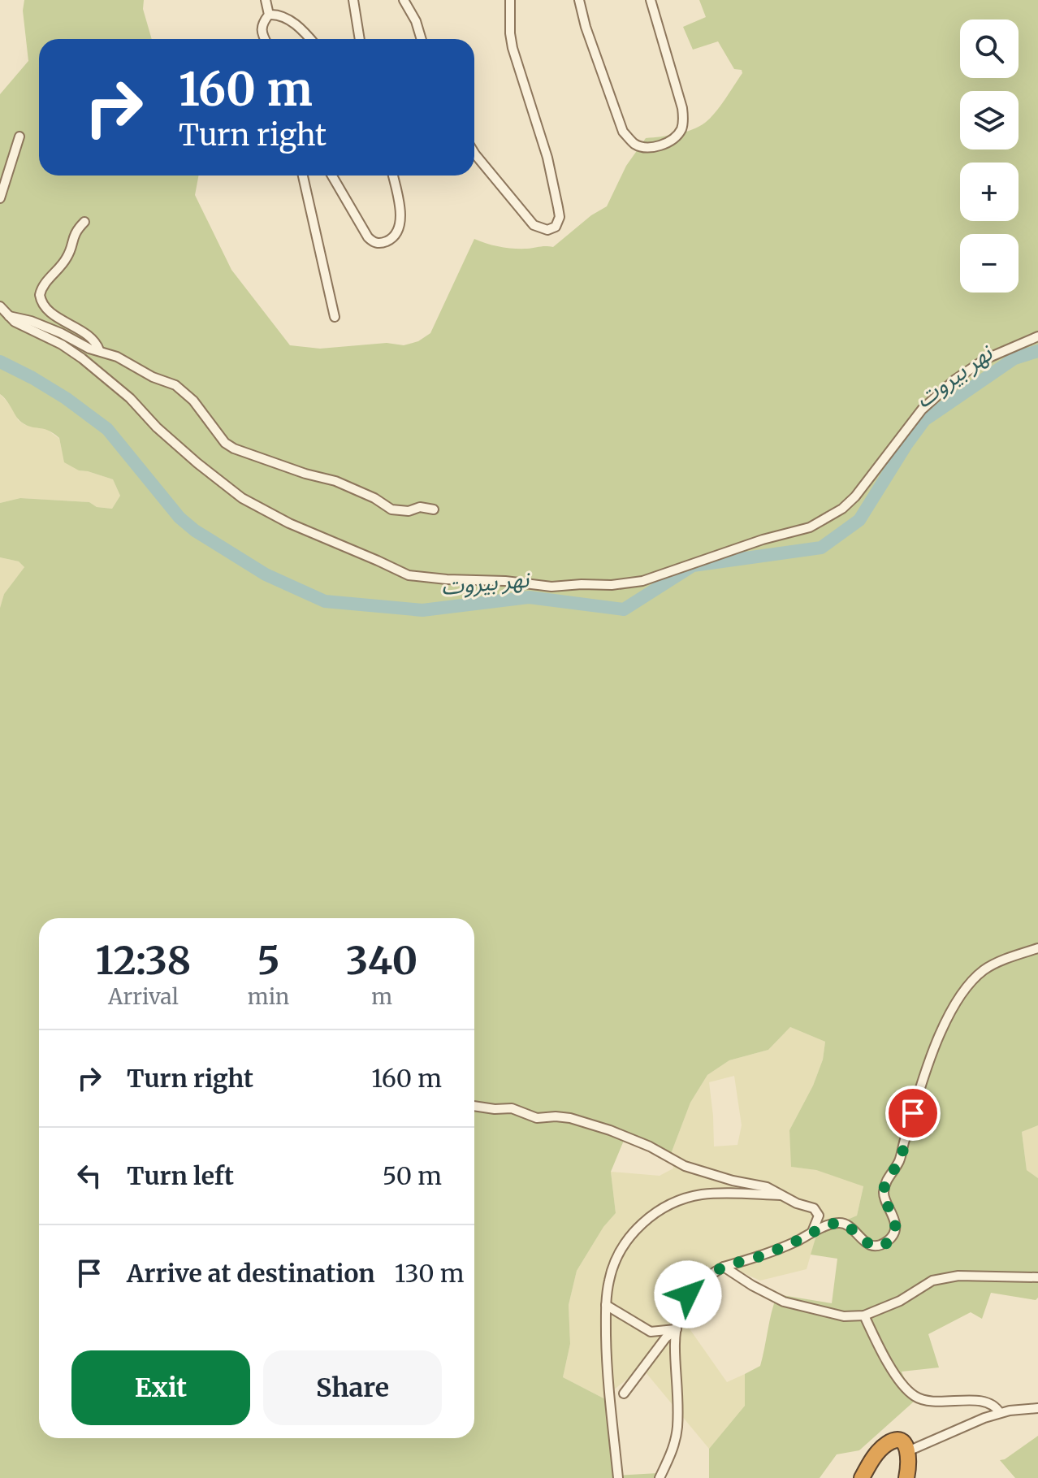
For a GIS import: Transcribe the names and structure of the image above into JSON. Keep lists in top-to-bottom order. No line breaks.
{"water":["نهر بيروت"],"page":{"map_buttons":["+","−"],"turn":["160 m","Turn right"],"eta":["12:38","Arrival","5","min","340","m"],"list":[{"name":"Turn right","value":"160 m"},{"name":"Turn left","value":"50 m"},{"name":"Arrive at destination","value":"130 m"}],"buttons":["Exit","Share"]}}
